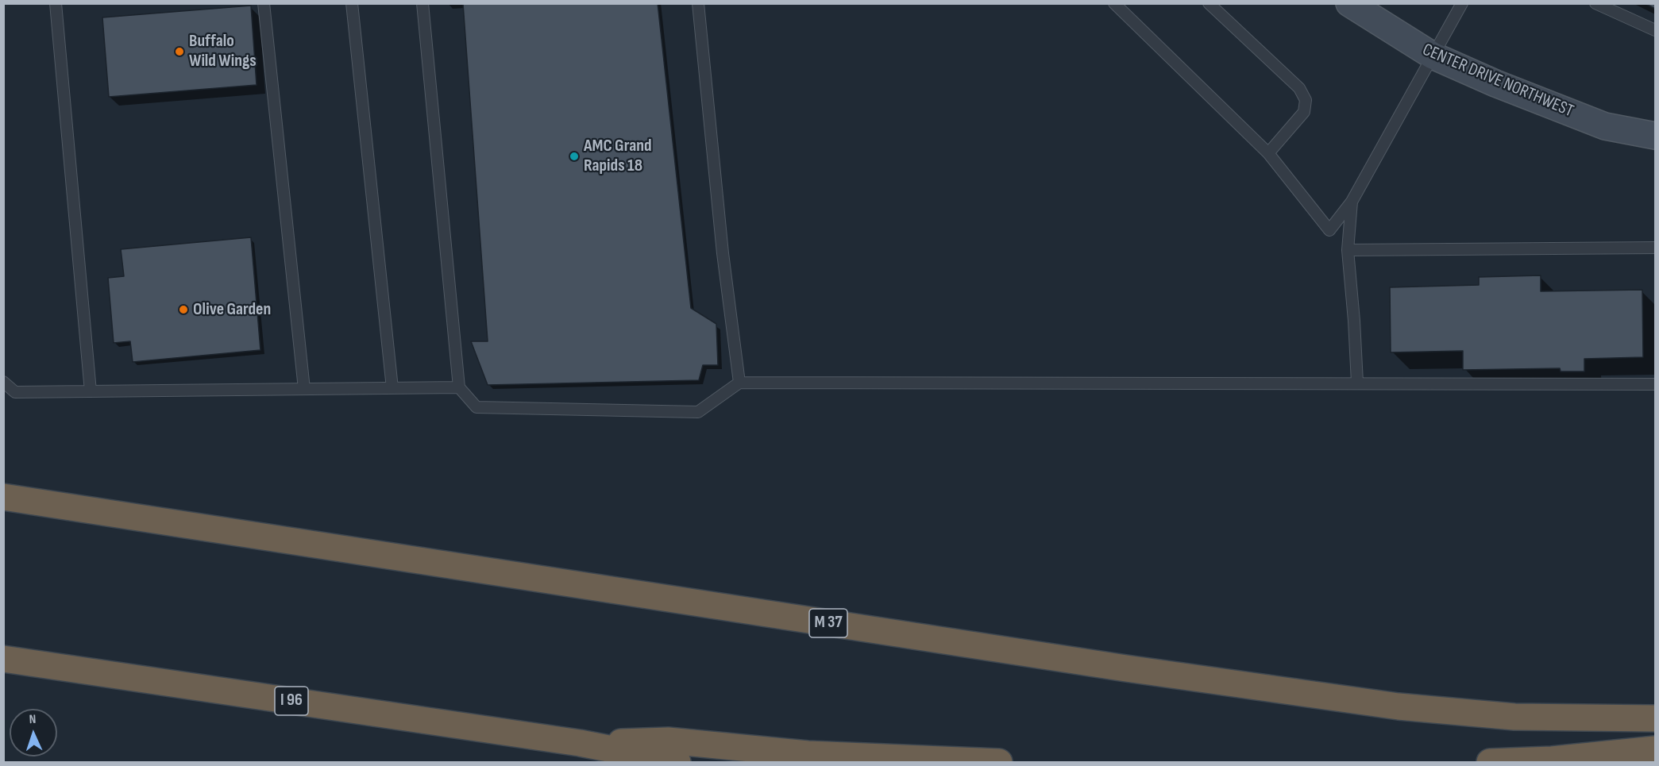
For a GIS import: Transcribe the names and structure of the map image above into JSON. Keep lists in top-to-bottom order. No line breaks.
{"streets":{"highway":["M 37","I 96"],"street":["CENTER DRIVE NORTHWEST"]},"places":["Buffalo Wild Wings","AMC Grand Rapids 18","Olive Garden"],"north":"top"}
